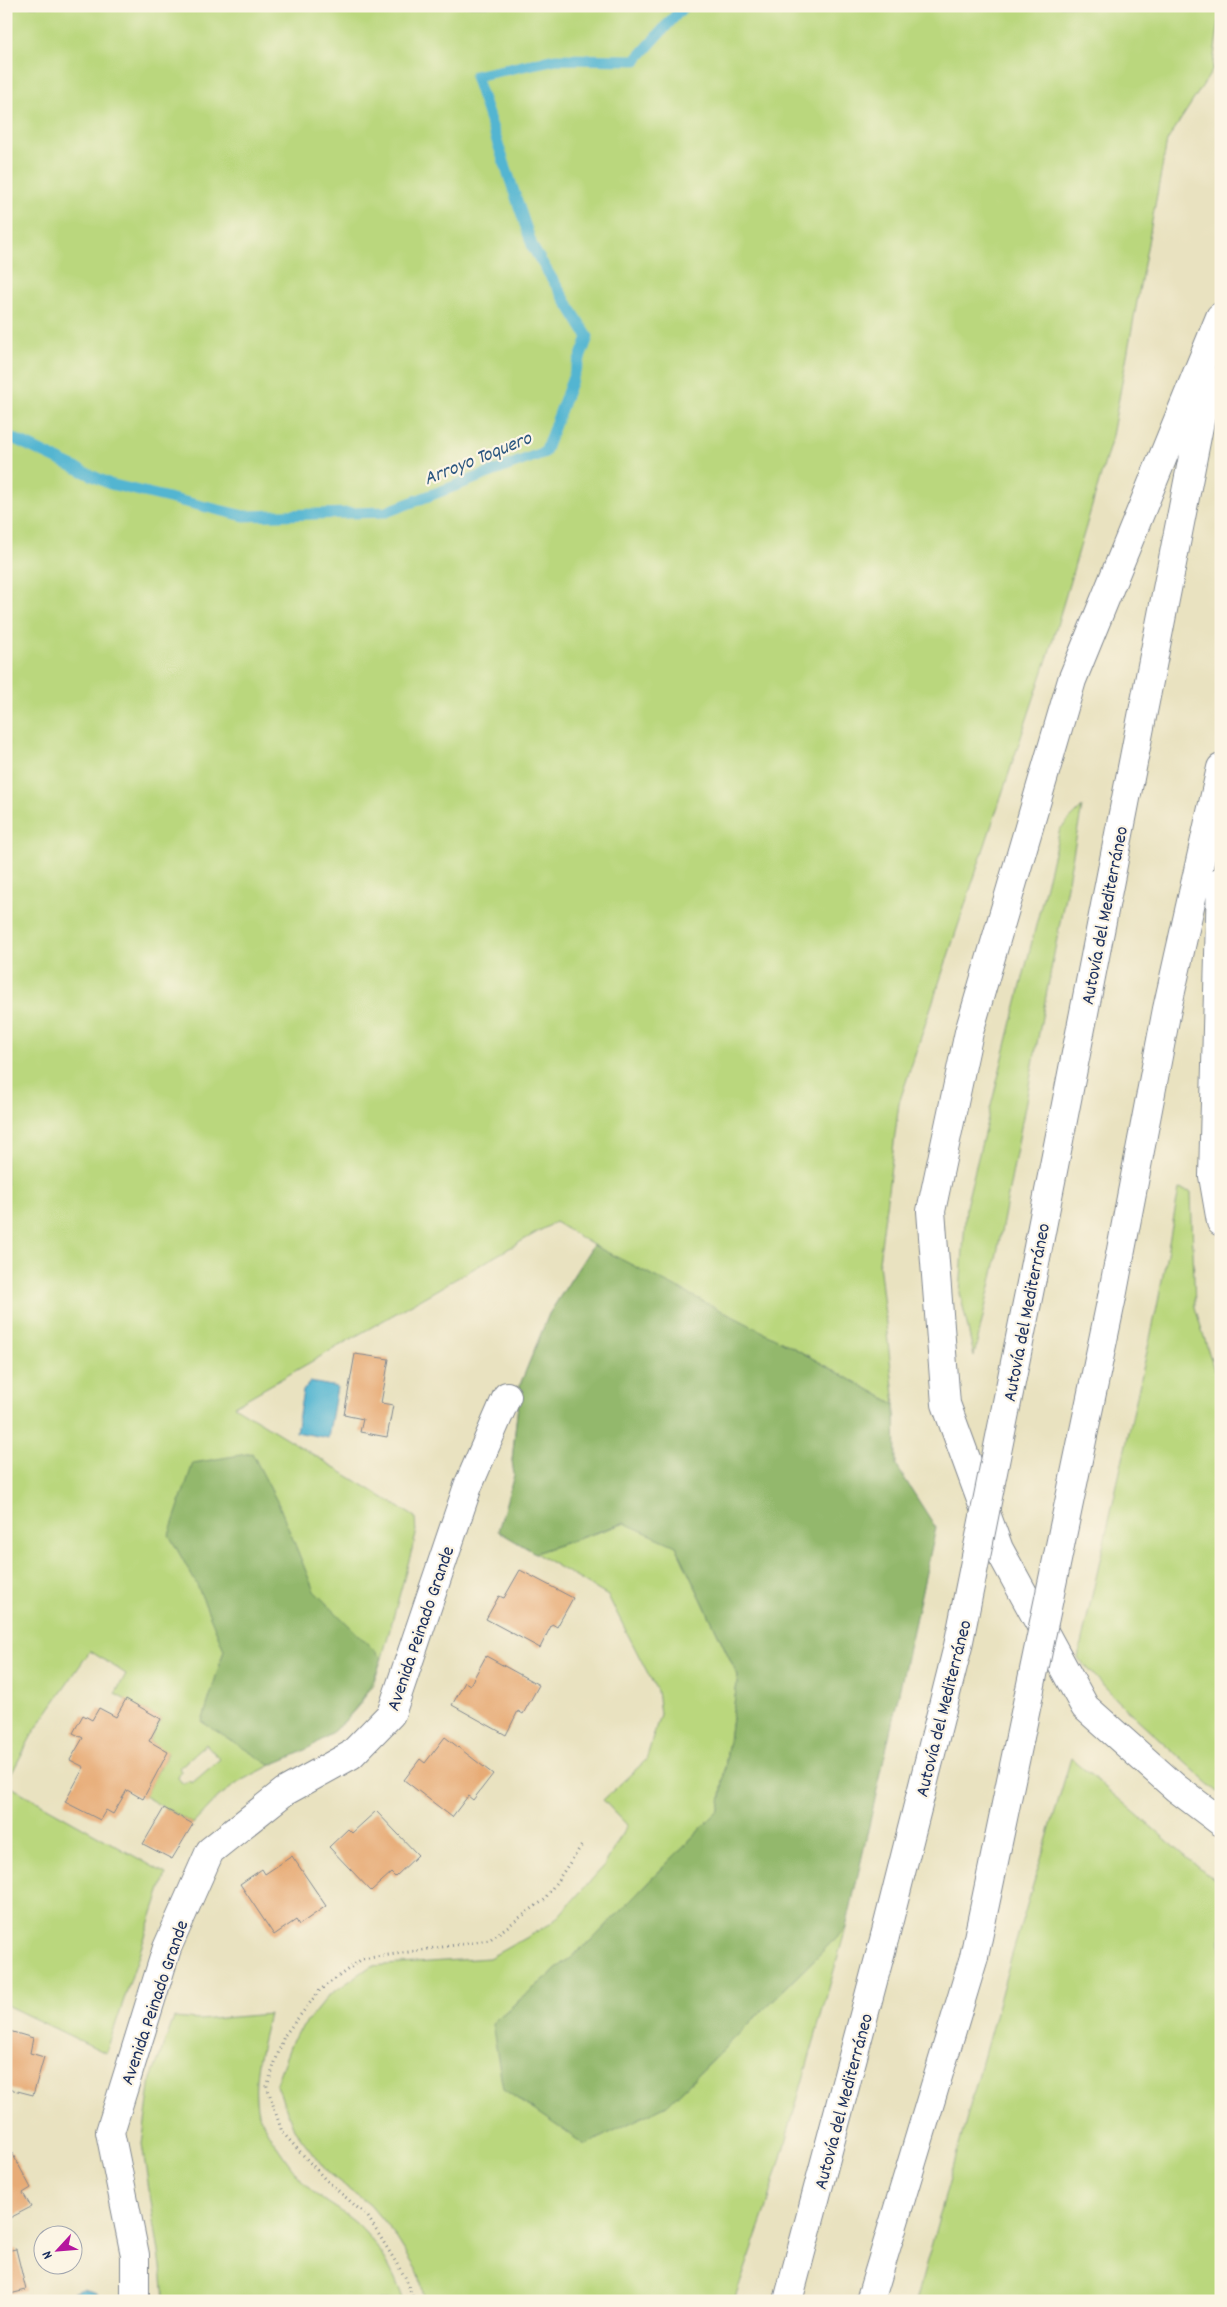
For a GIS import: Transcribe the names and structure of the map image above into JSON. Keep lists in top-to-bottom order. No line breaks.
{"streets":{"main road":["Autovía del Mediterráneo","Avenida Peinado Grande"]},"water":["Arroyo Toquero"],"north":"bottom left"}
